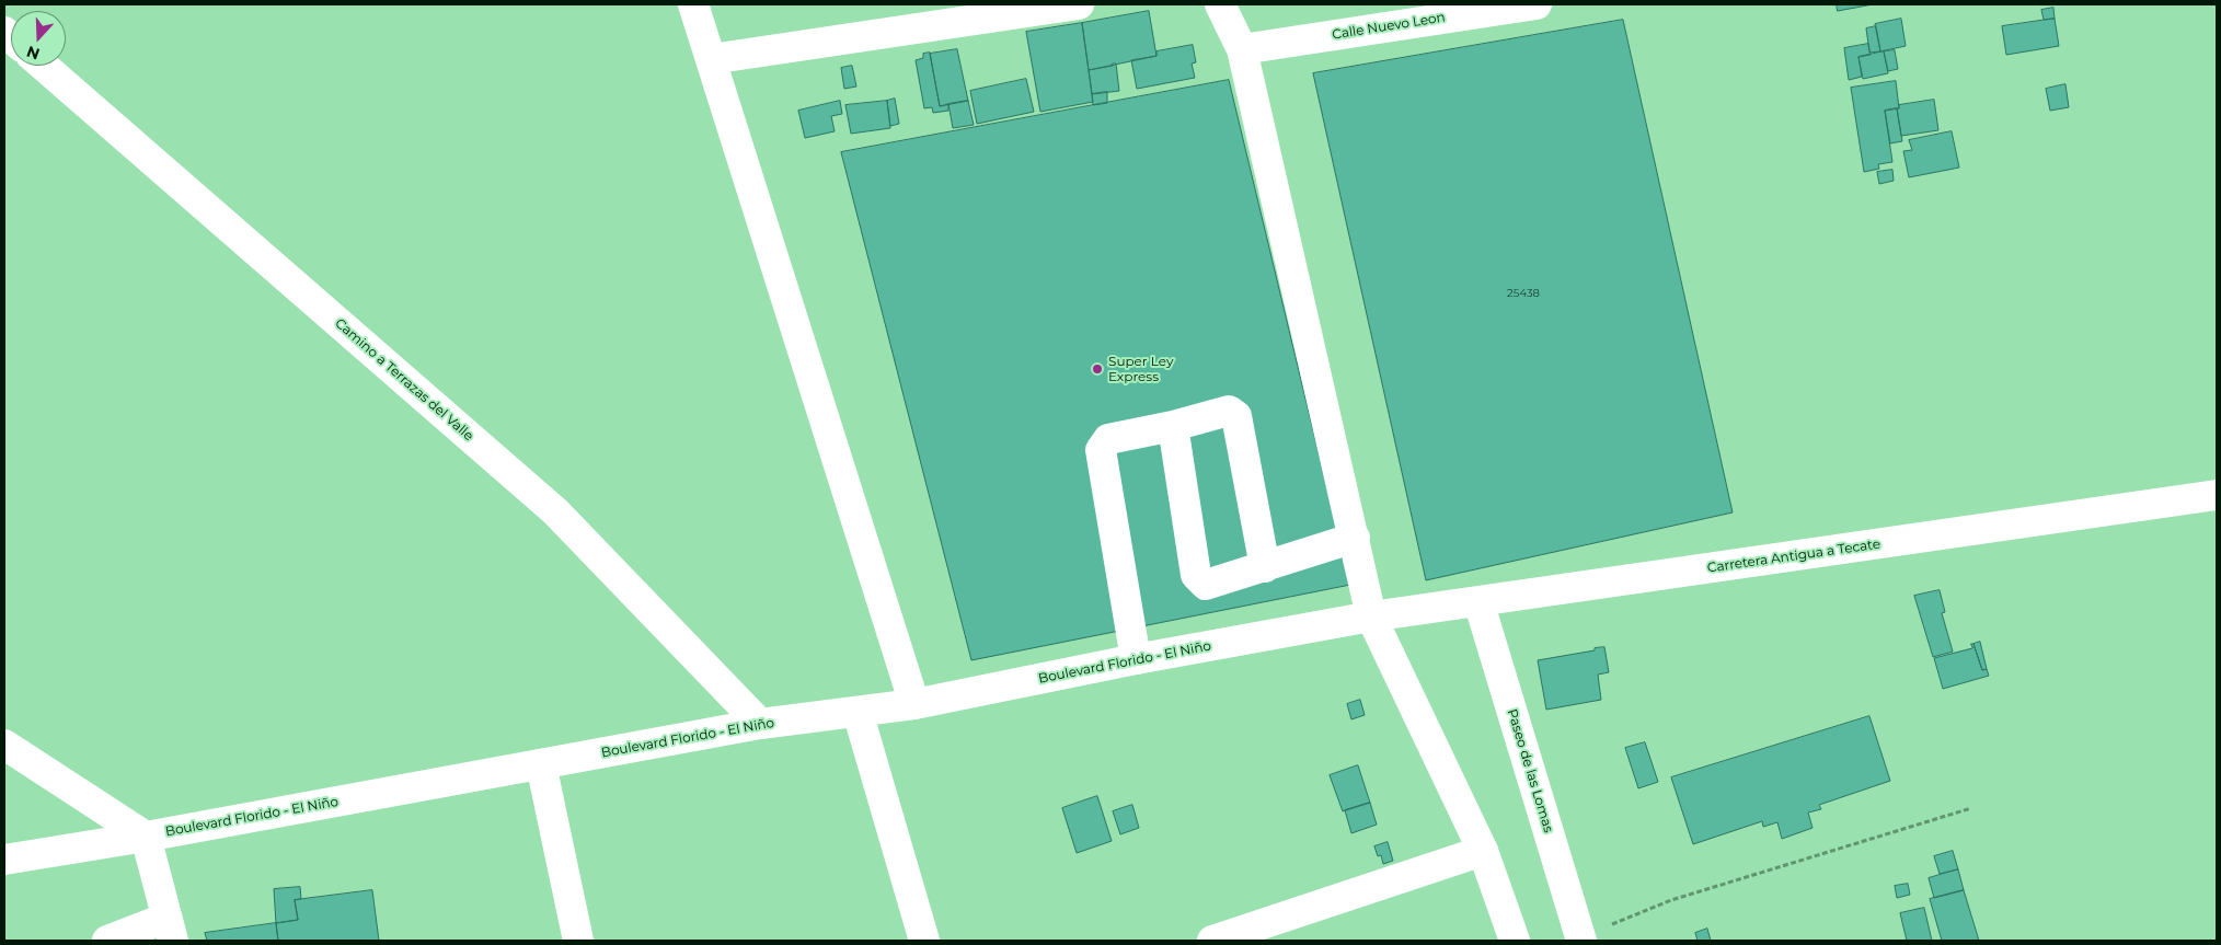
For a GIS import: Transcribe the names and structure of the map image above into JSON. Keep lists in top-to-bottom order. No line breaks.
{"streets":{"street":["Calle Nuevo Leon","Camino a Terrazas del Valle","Carretera Antigua a Tecate","Boulevard Florido - El Niño","Paseo de las Lomas"]},"crossings":[["Camino a Terrazas del Valle","Boulevard Florido - El Niño"],["Carretera Antigua a Tecate","Boulevard Florido - El Niño"],["Carretera Antigua a Tecate","Paseo de las Lomas"]],"places":["Super Ley Express"],"house_numbers":["25438"],"north":"bottom"}
